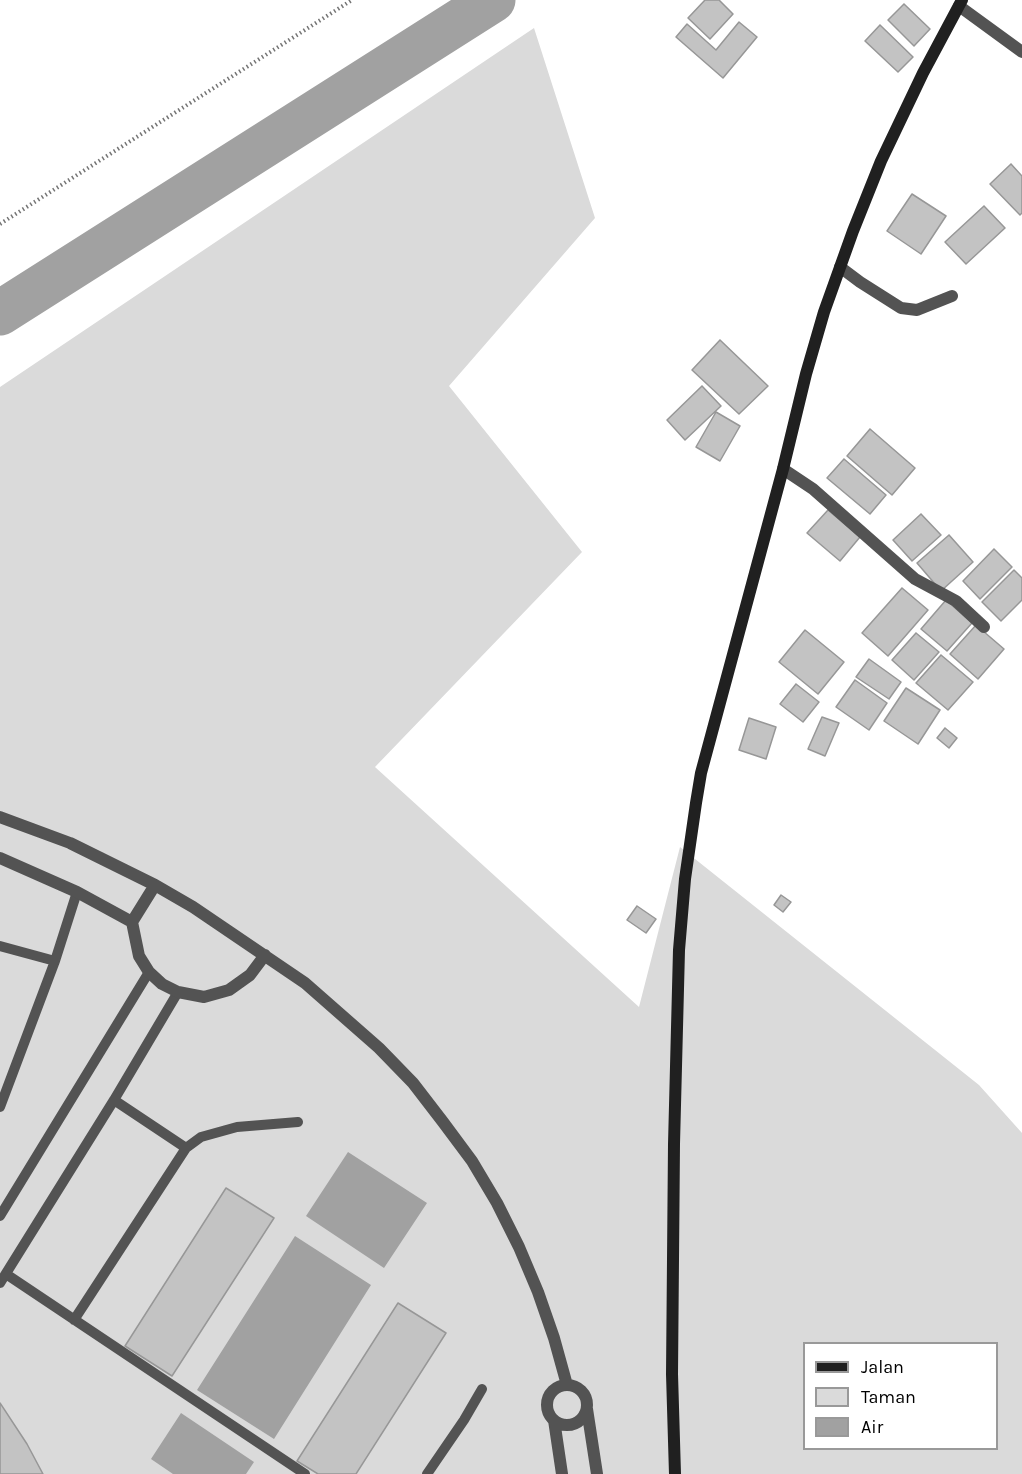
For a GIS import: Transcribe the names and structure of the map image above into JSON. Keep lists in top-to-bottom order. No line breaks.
{"legend":["Jalan","Taman","Air"]}
